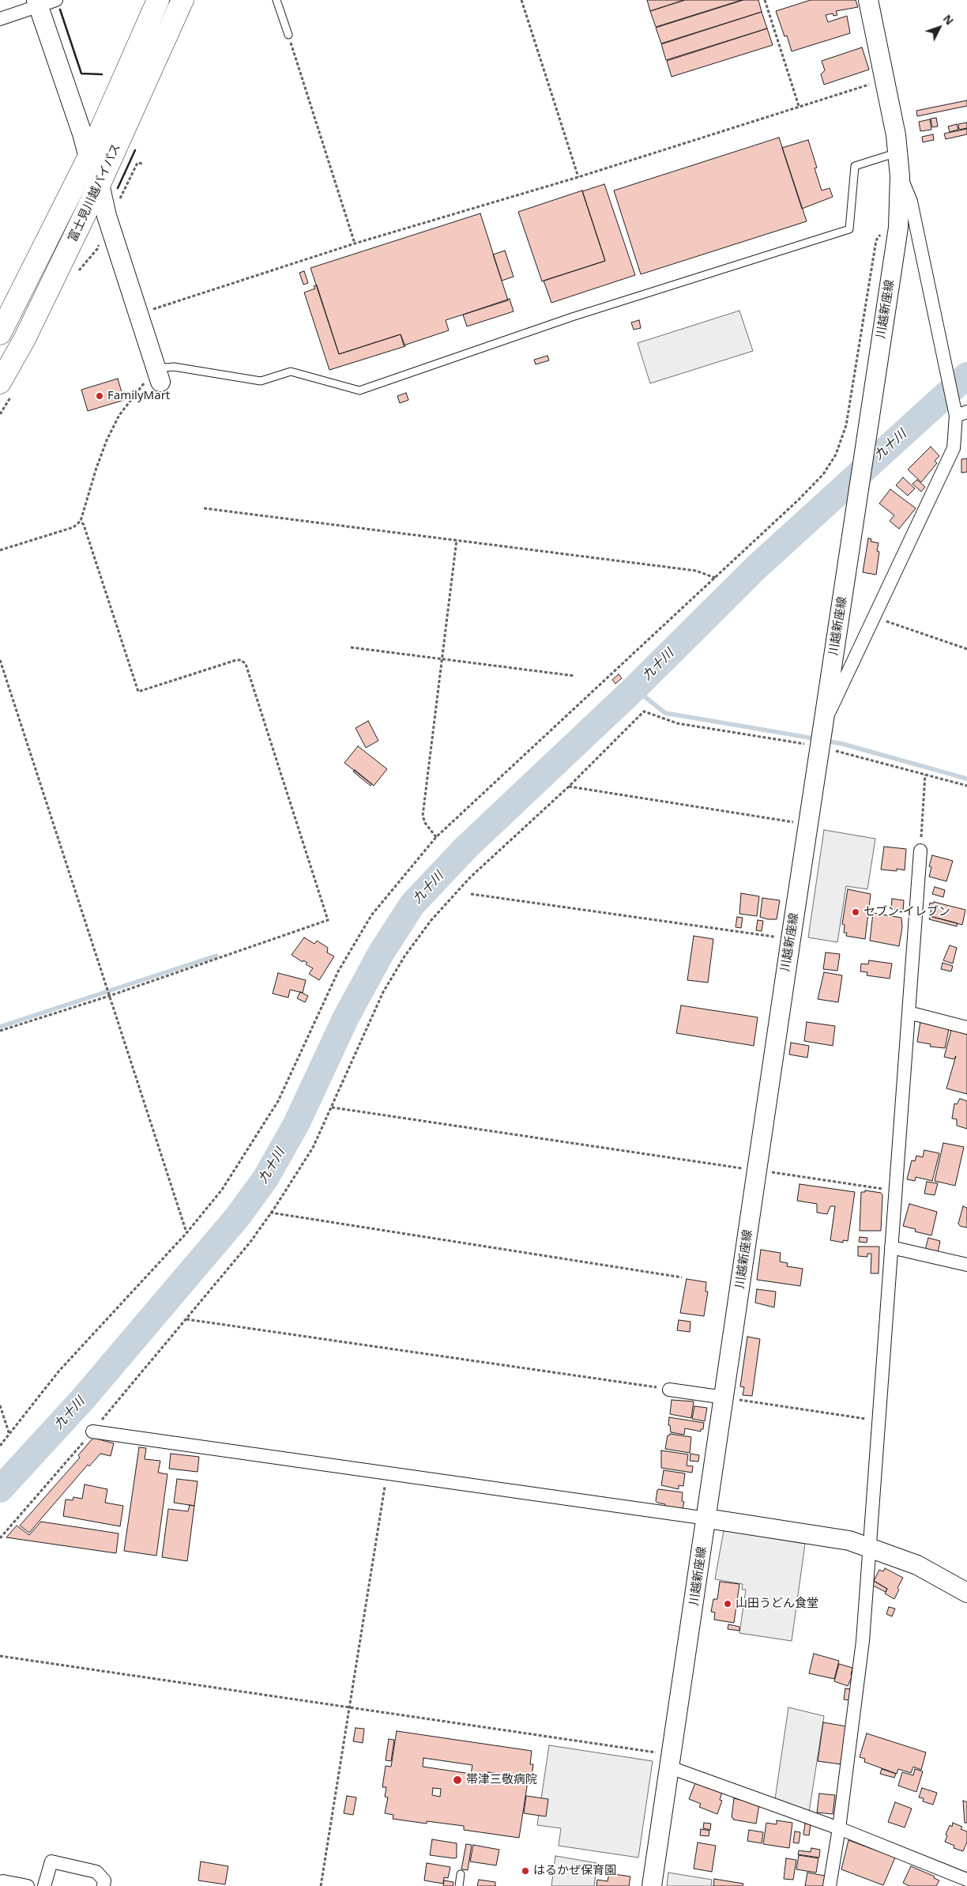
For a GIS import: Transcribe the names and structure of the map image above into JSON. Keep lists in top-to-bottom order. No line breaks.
{"streets":{"highway":["富士見川越バイパス"],"main road":["川越新座線"]},"water":["九十川"],"places":["FamilyMart","セブン-イレブン","山田うどん食堂","帯津三敬病院","はるかぜ保育園"],"north":"top right"}
